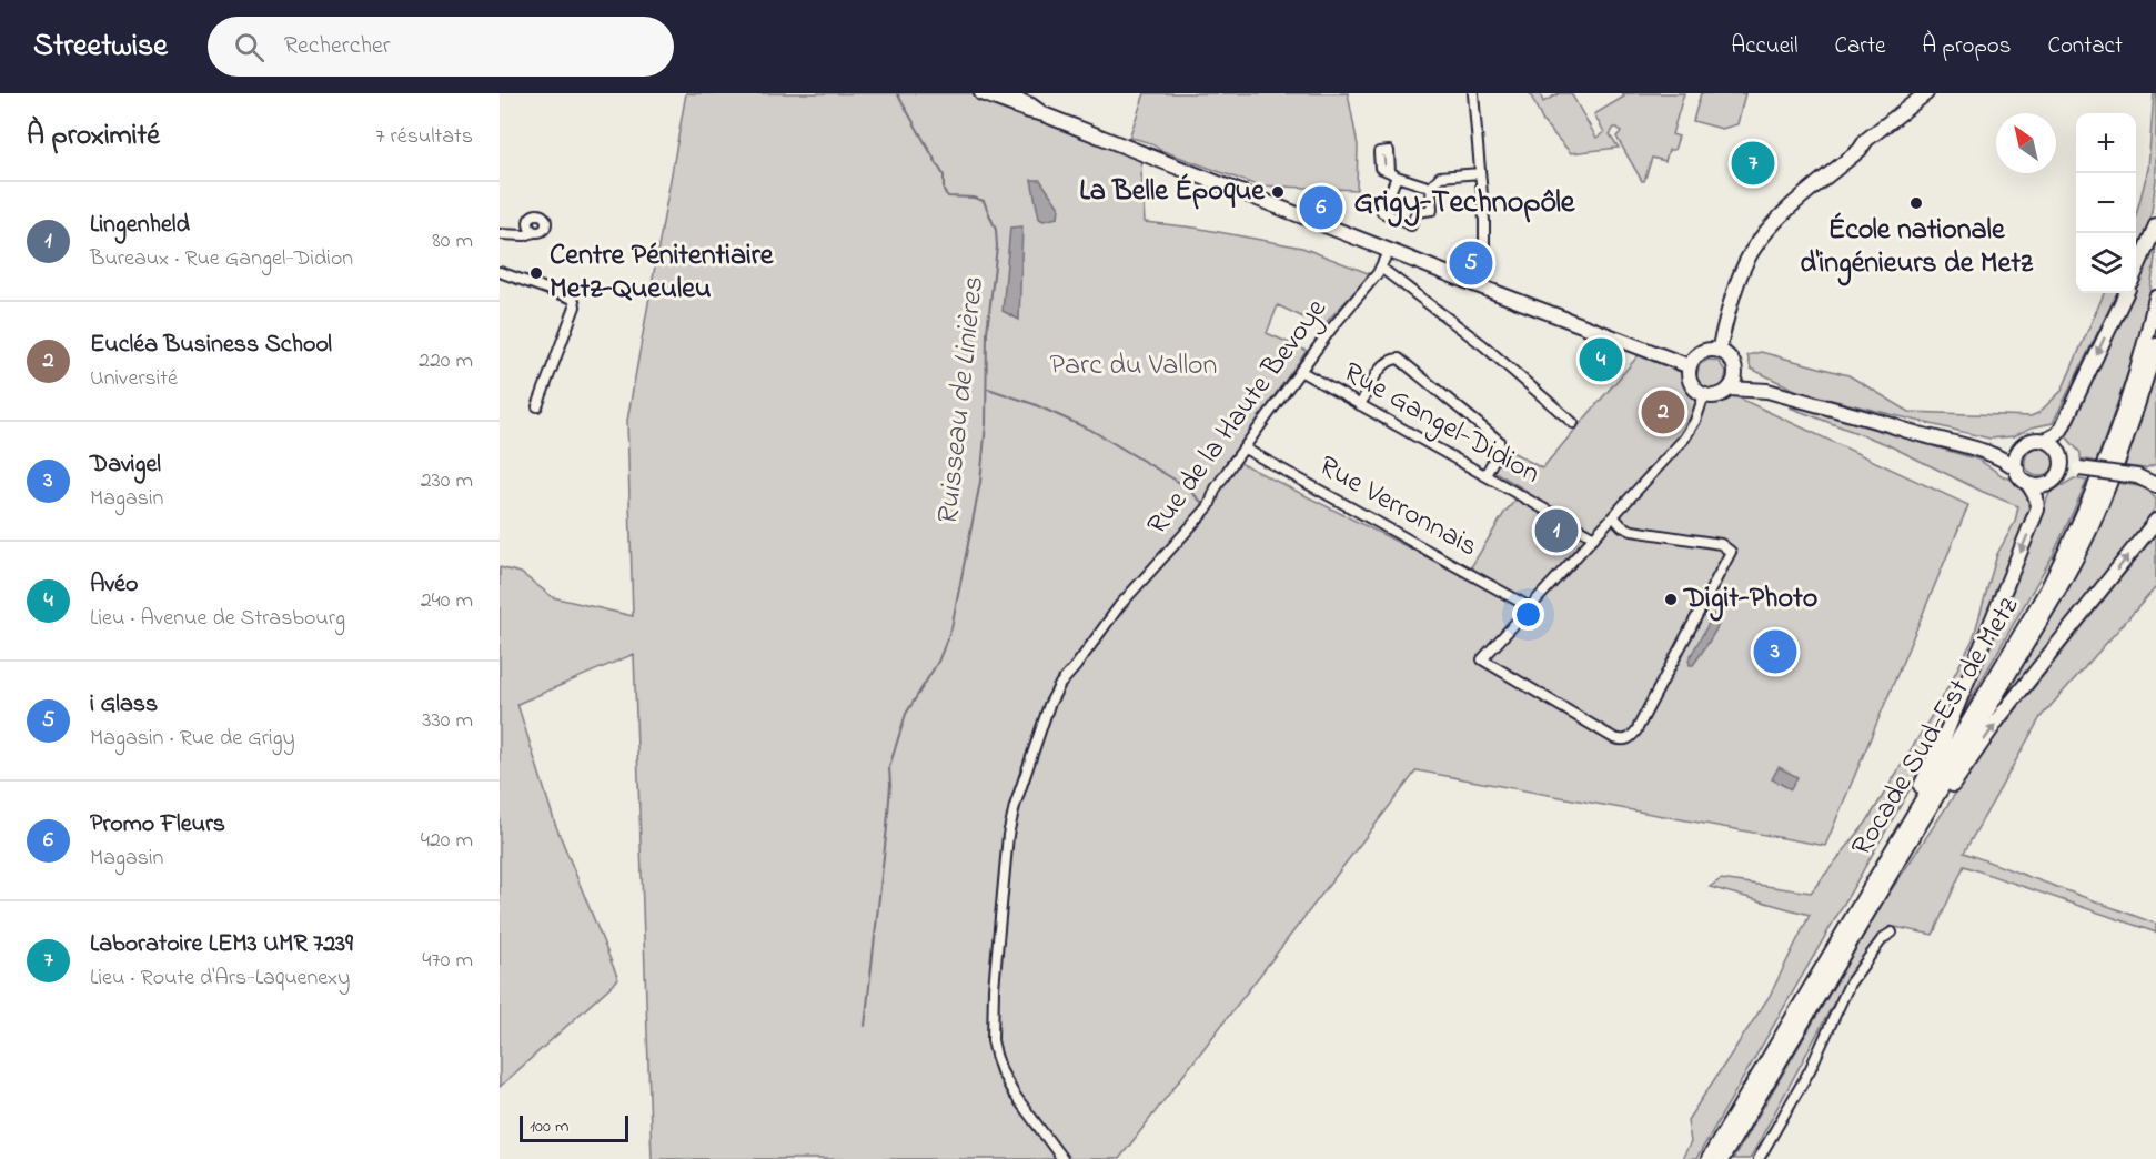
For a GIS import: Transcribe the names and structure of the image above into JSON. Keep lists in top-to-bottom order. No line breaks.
{"streets":{"main road":["Rocade Sud-Est de Metz"],"street":["Rue de la Haute Bevoye","Rue Gangel-Didion","Rue Verronnais"]},"crossings":[["Rue de la Haute Bevoye","Rue Gangel-Didion"],["Rue de la Haute Bevoye","Rue Verronnais"]],"districts":["Grigy-Technopôle"],"water":["Ruisseau de Linières"],"parks":["Parc du Vallon"],"places":["La Belle Époque","École nationale d'ingénieurs de Metz","Centre Pénitentiaire Metz-Queuleu","Digit-Photo"],"scale_bar":"100 m","north":"top left","page":{"header":"Streetwise","search":"Rechercher","nav":["Accueil","Carte","À propos","Contact"],"heading":["À proximité","7 résultats"],"map_buttons":["+","−"],"pins":["7","6","5","4","2","1","3"],"list":[{"mark":"1","name":"Lingenheld","note":"Bureaux · Rue Gangel-Didion","value":"80 m"},{"mark":"2","name":"Eucléa Business School","note":"Université","value":"220 m"},{"mark":"3","name":"Davigel","note":"Magasin","value":"230 m"},{"mark":"4","name":"Avéo","note":"Lieu · Avenue de Strasbourg","value":"240 m"},{"mark":"5","name":"i Glass","note":"Magasin · Rue de Grigy","value":"330 m"},{"mark":"6","name":"Promo Fleurs","note":"Magasin","value":"420 m"},{"mark":"7","name":"Laboratoire LEM3 UMR 7239","note":"Lieu · Route d'Ars-Laquenexy","value":"470 m"}],"scale":"100 m"}}
